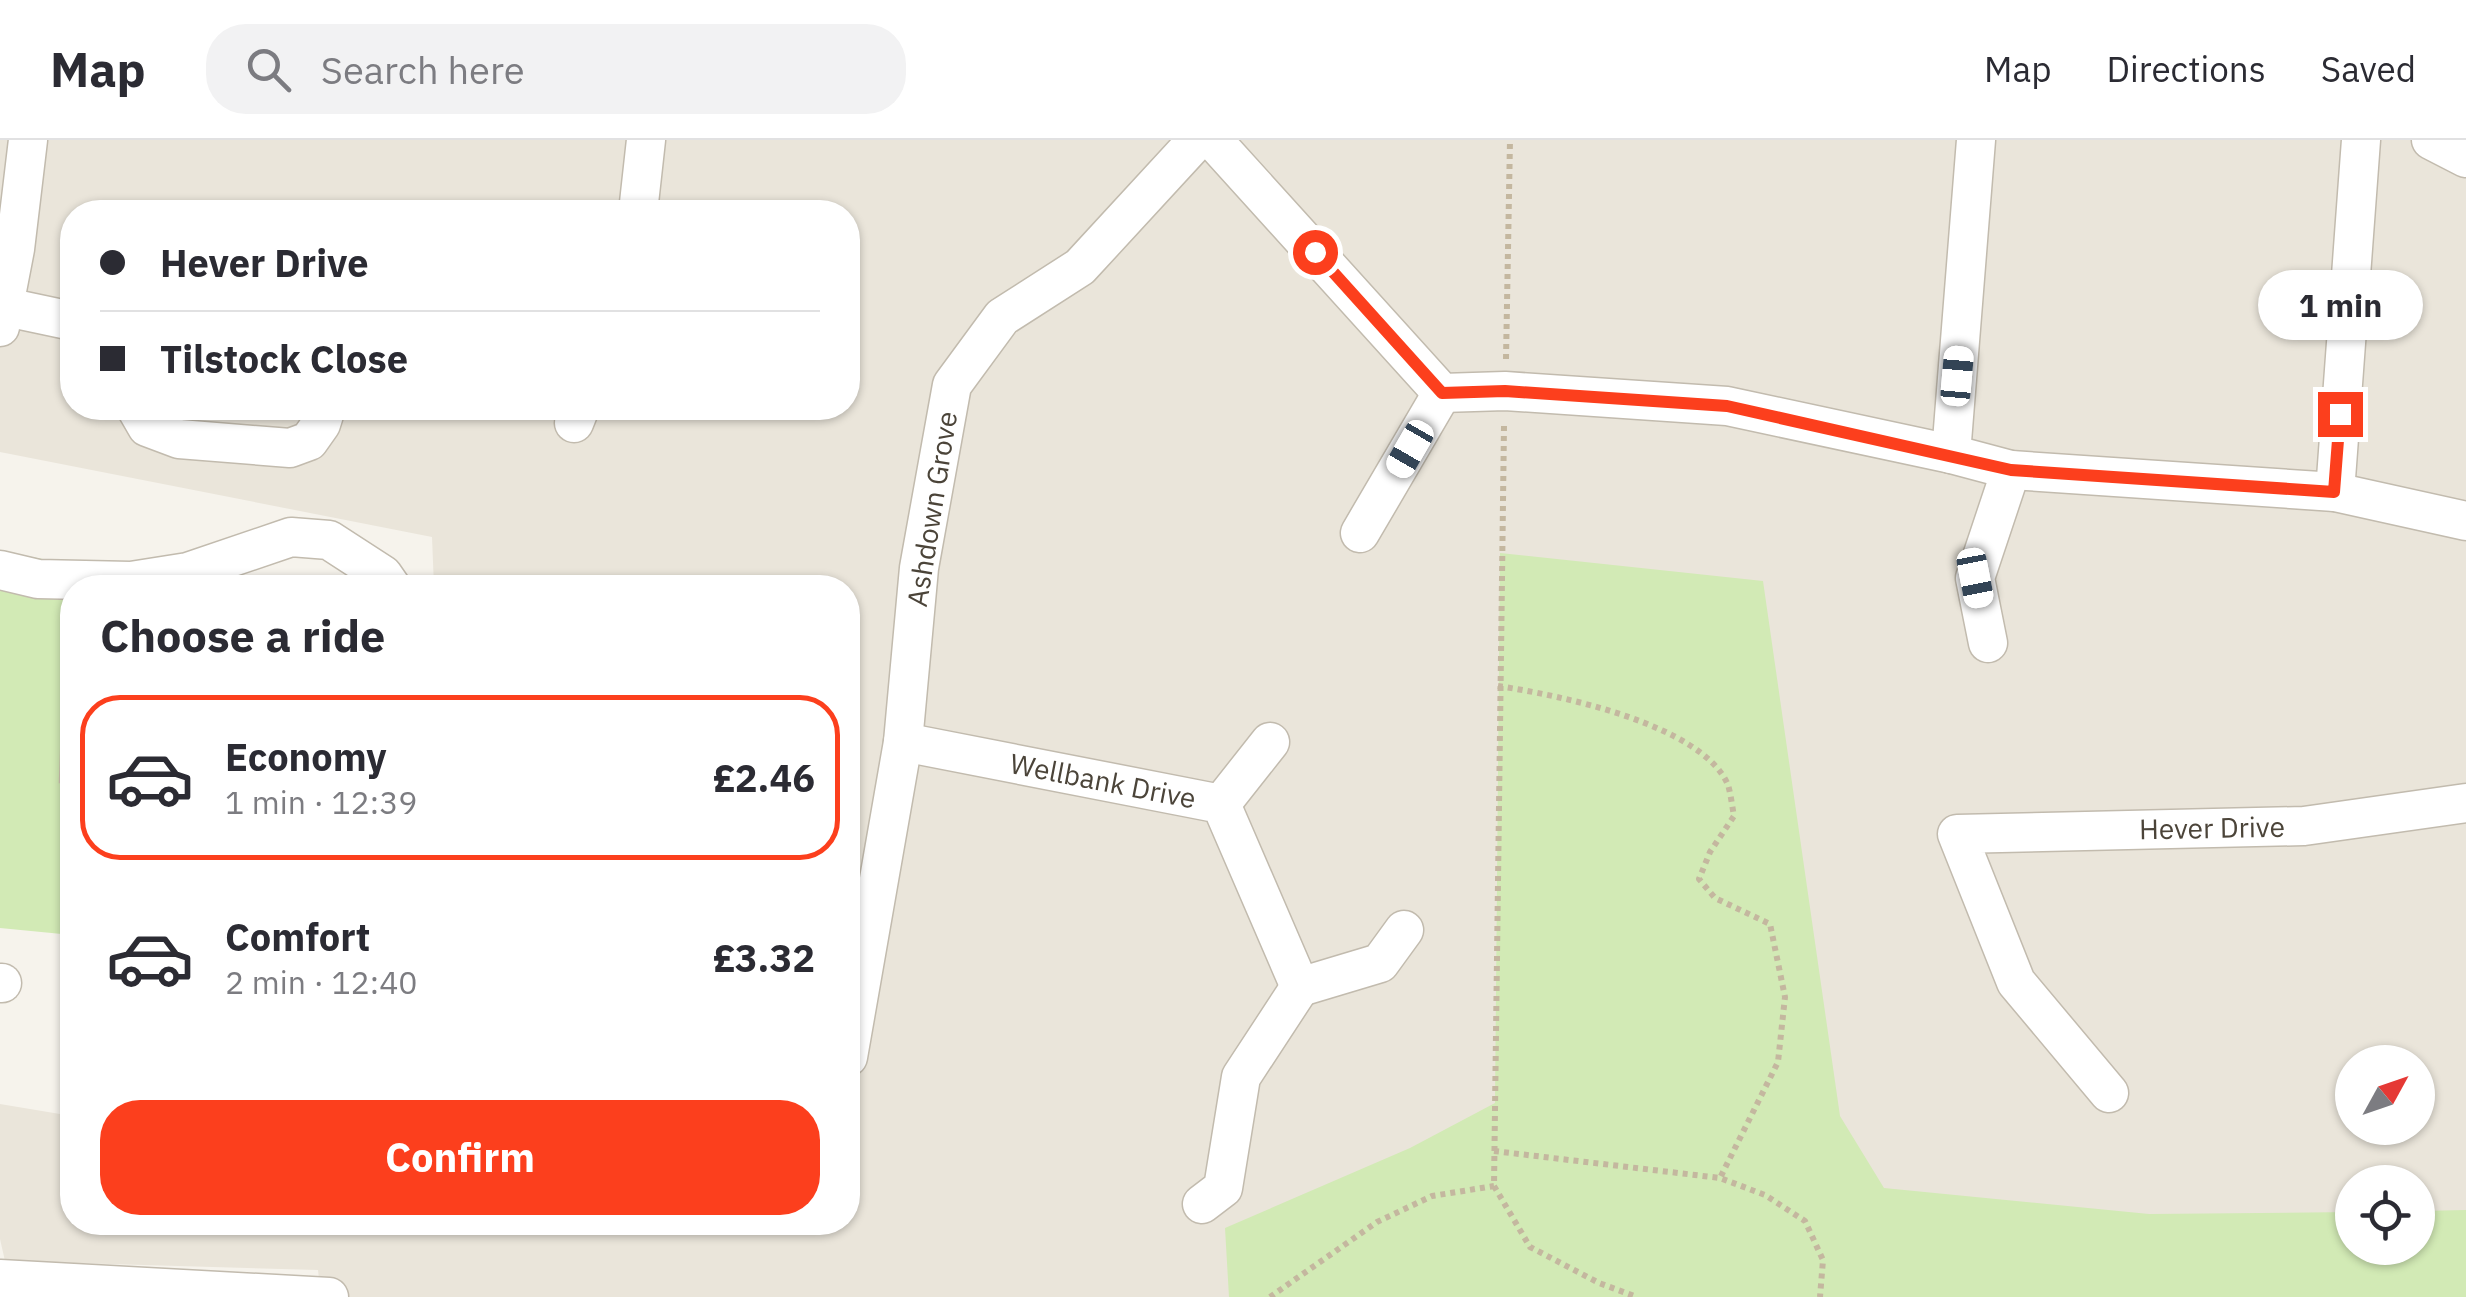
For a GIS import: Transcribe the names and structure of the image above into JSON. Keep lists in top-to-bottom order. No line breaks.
{"streets":{"street":["Ashdown Grove","Wellbank Drive","Hever Drive"]},"crossings":[["Ashdown Grove","Wellbank Drive"]],"north":"top right","page":{"header":"Map","search":"Search here","nav":["Map","Directions","Saved"],"banner":["Hever Drive","Tilstock Close"],"bubble":"1 min","heading":"Choose a ride","list":[{"name":"Economy","note":"1 min · 12:39","value":"£2.46"},{"name":"Comfort","note":"2 min · 12:40","value":"£3.32"}],"buttons":"Confirm"}}
